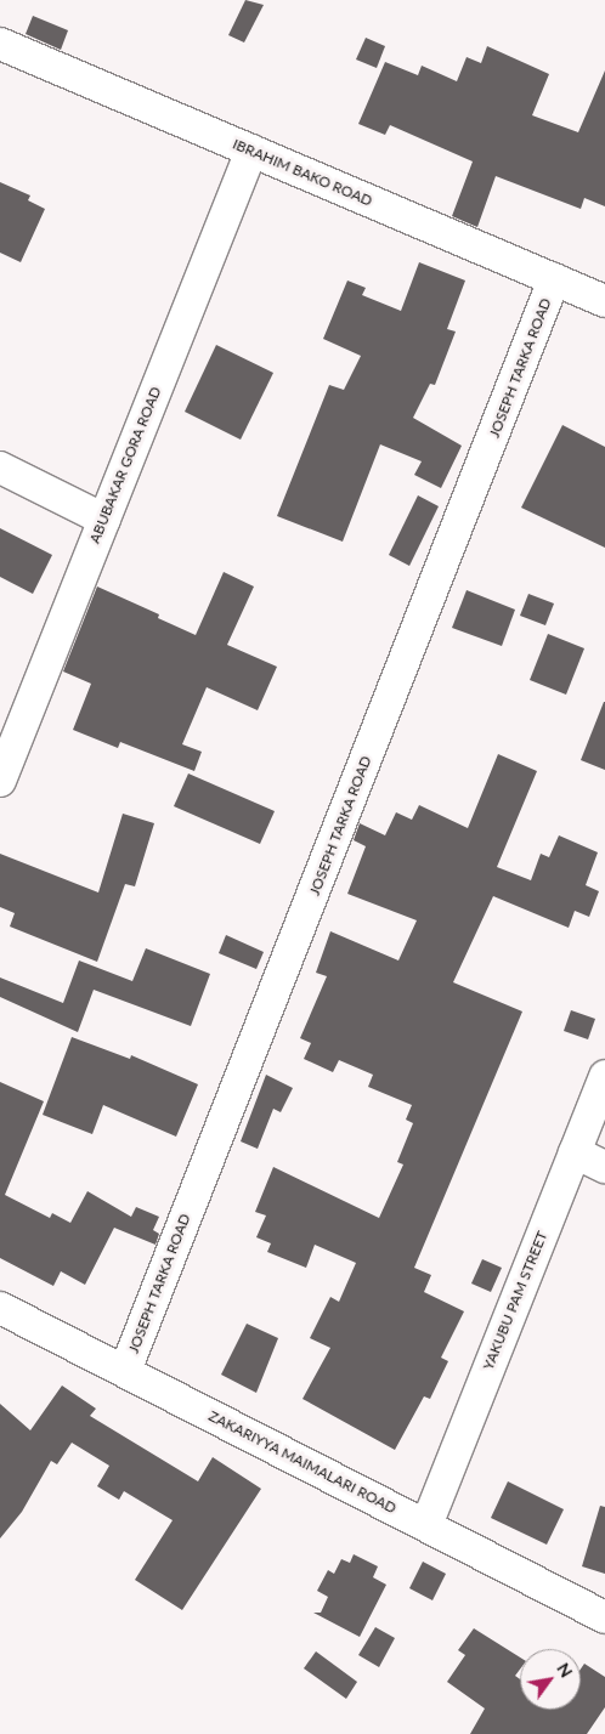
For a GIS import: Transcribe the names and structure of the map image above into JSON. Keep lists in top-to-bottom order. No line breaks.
{"streets":{"street":["IBRAHIM BAKO ROAD","JOSEPH TARKA ROAD","ABUBAKAR GORA ROAD","YAKUBU PAM STREET","ZAKARIYYA MAIMALARI ROAD"]},"crossings":[["IBRAHIM BAKO ROAD","JOSEPH TARKA ROAD"],["IBRAHIM BAKO ROAD","ABUBAKAR GORA ROAD"],["JOSEPH TARKA ROAD","ZAKARIYYA MAIMALARI ROAD"],["YAKUBU PAM STREET","ZAKARIYYA MAIMALARI ROAD"]],"north":"top right"}
